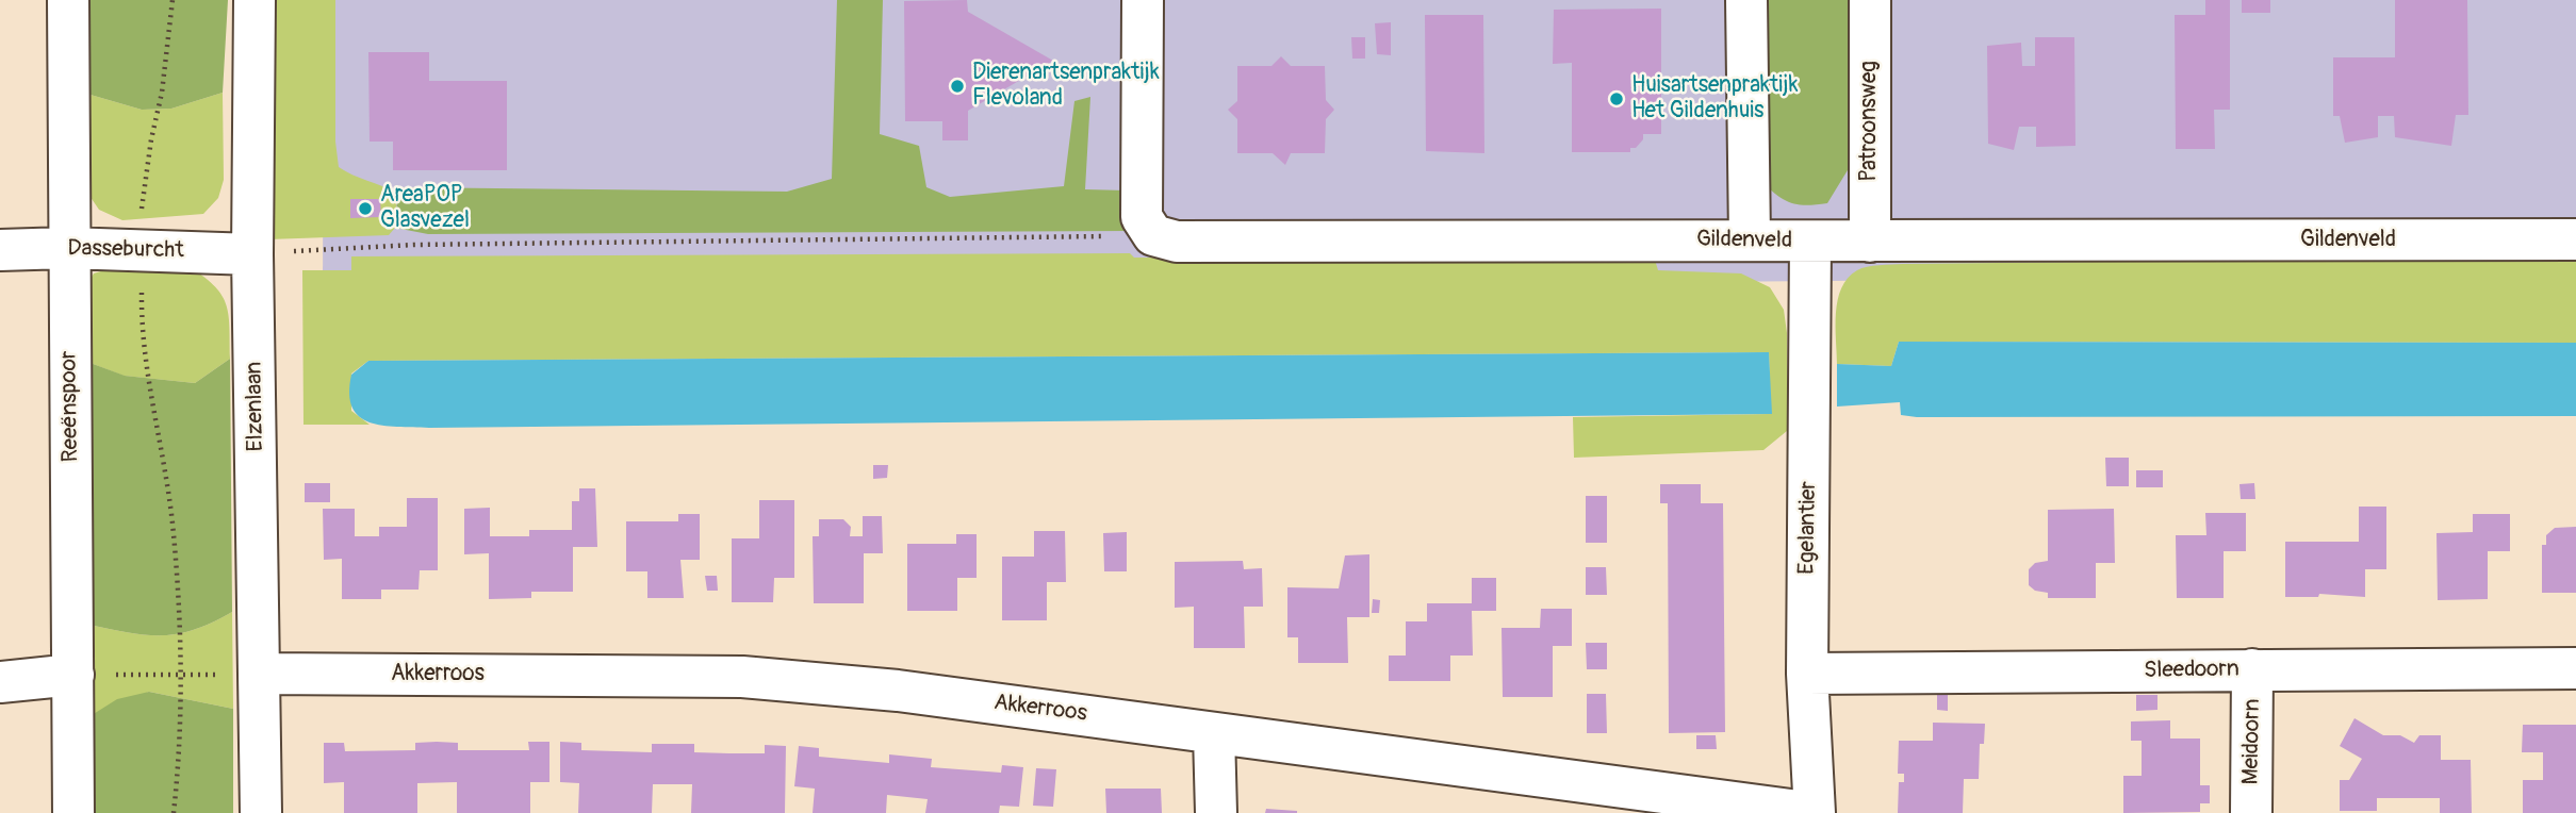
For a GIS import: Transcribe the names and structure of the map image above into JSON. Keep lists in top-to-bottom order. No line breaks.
{"streets":{"street":["Patroonsweg","Gildenveld","Dasseburcht","Reeënspoor","Elzenlaan","Egelantier","Sleedoorn","Akkerroos","Meidoorn"]},"crossings":[["Patroonsweg","Gildenveld"],["Gildenveld","Egelantier"],["Dasseburcht","Reeënspoor"],["Dasseburcht","Elzenlaan"],["Elzenlaan","Akkerroos"],["Egelantier","Sleedoorn"],["Egelantier","Akkerroos"],["Sleedoorn","Meidoorn"]],"places":["Dierenartsenpraktijk Flevoland","Huisartsenpraktijk Het Gildenhuis","AreaPOP Glasvezel"]}
